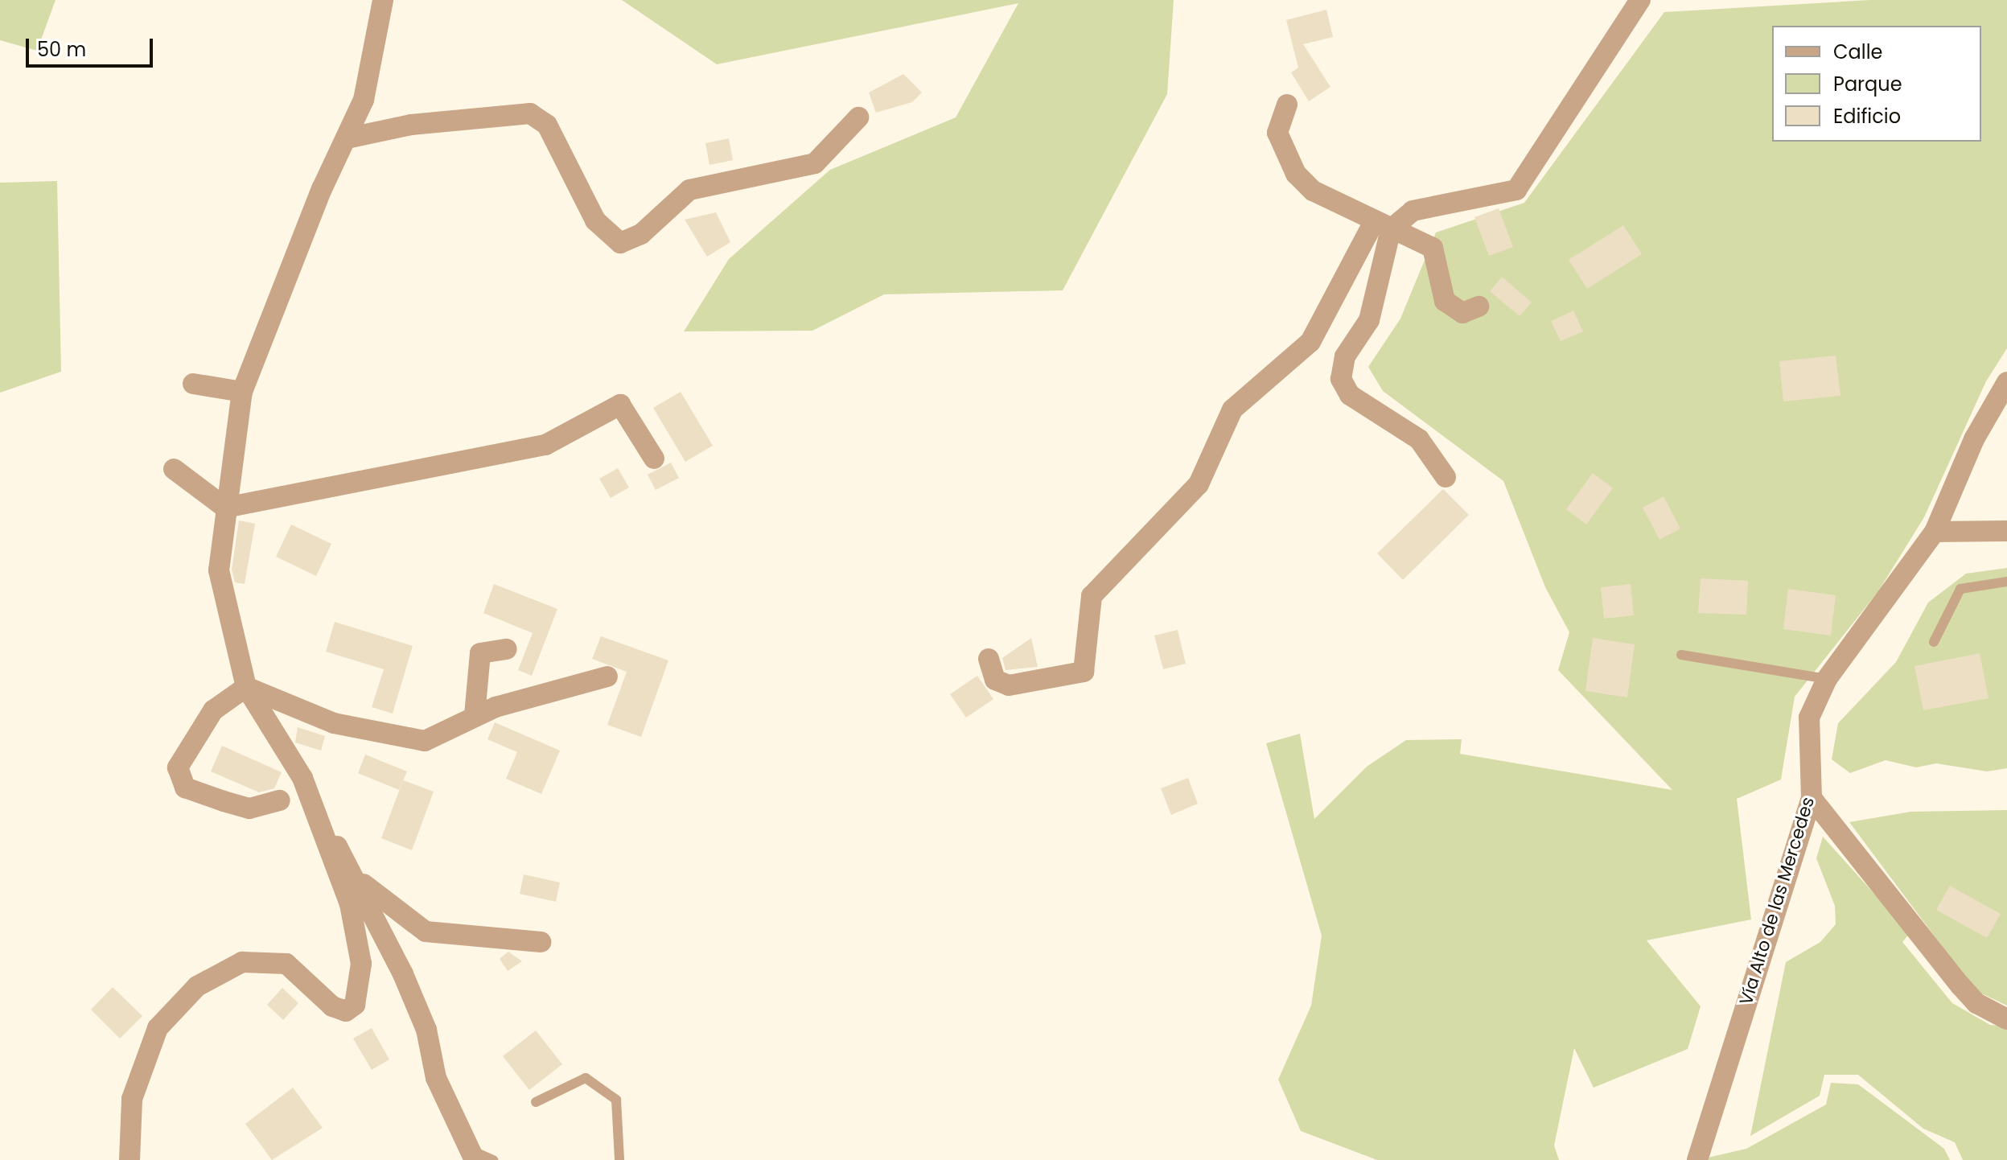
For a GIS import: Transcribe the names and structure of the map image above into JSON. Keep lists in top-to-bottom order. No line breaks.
{"streets":{"street":["Vía Alto de las Mercedes"]},"legend":["Calle","Parque","Edificio"],"scale_bar":"50 m"}
